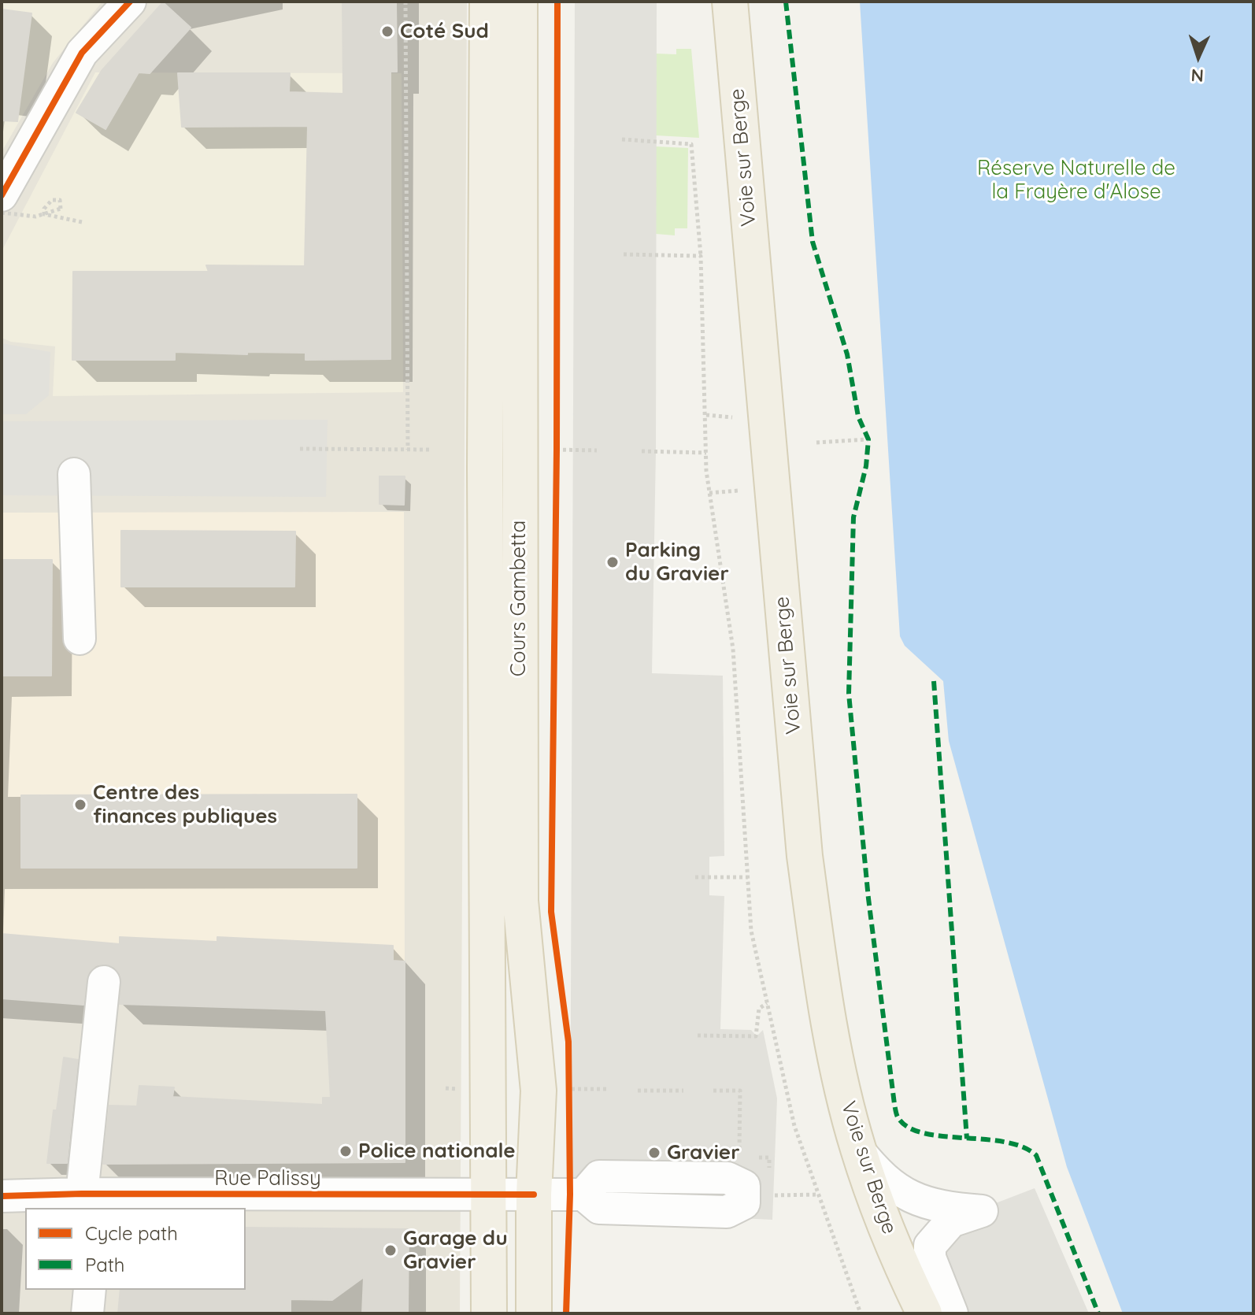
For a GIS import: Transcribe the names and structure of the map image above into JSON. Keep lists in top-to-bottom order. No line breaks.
{"streets":{"main road":["Voie sur Berge","Cours Gambetta"],"street":["Rue Palissy"]},"crossings":[["Cours Gambetta","Rue Palissy"]],"parks":["Réserve Naturelle de la Frayère d'Alose"],"places":["Coté Sud","Parking du Gravier","Centre des finances publiques","Police nationale","Gravier","Garage du Gravier"],"legend":["Cycle path","Path"],"north":"bottom"}
